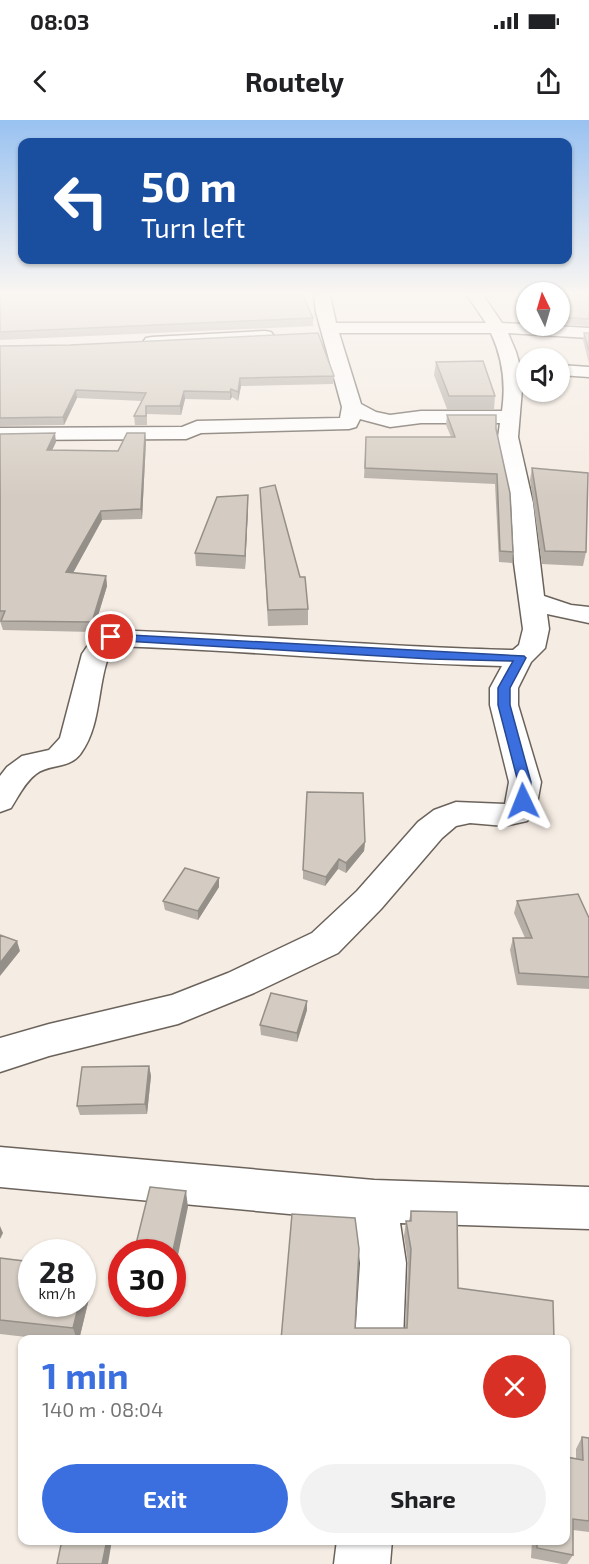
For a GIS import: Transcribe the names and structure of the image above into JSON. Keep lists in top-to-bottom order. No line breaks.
{"north":"top","page":{"status":"08:03","header":"Routely","turn":["50 m","Turn left"],"speed":"28 km/h","limit":"30","heading":["1 min","140 m · 08:04"],"buttons":["Exit","Share"]}}
